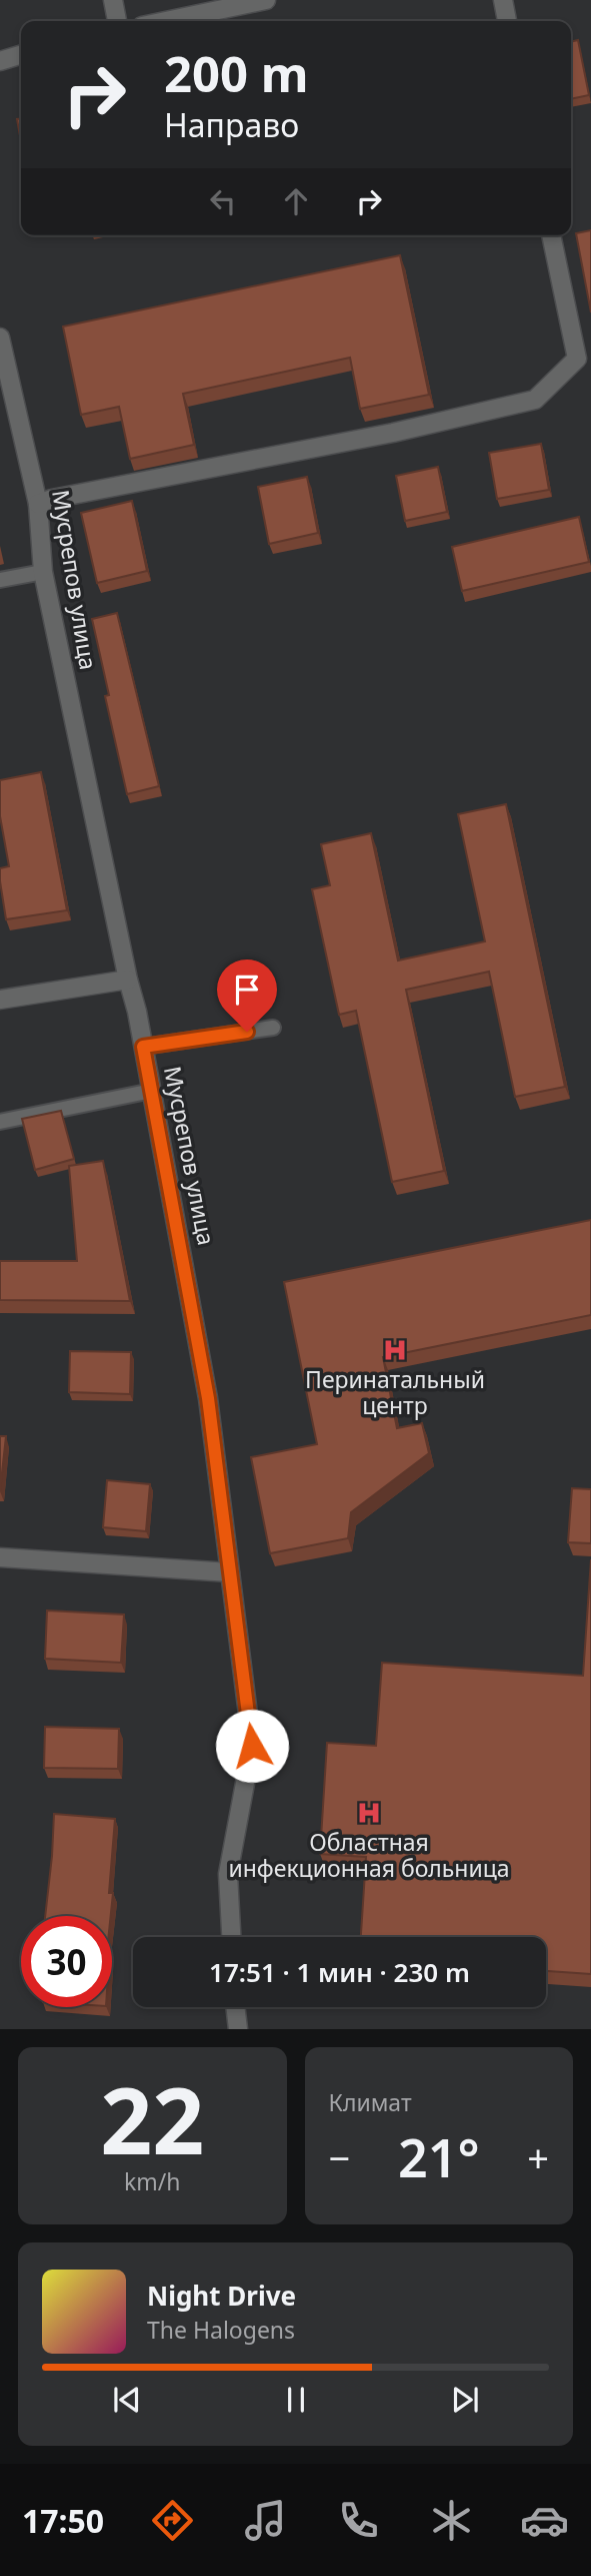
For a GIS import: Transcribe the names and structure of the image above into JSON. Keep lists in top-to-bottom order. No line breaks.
{"streets":{"street":["Мусрепов улица"]},"places":{"hospital":["Перинатальный центр","Областная инфекционная больница"]},"page":{"turn":["200 m","Направо"],"limit":"30","trip":"17:51 · 1 мин · 230 m","tile":[["22","km/h"],"Климат"],"heat":["−","21°","+"],"song":["Night Drive","The Halogens"],"tabs":"17:50"}}
